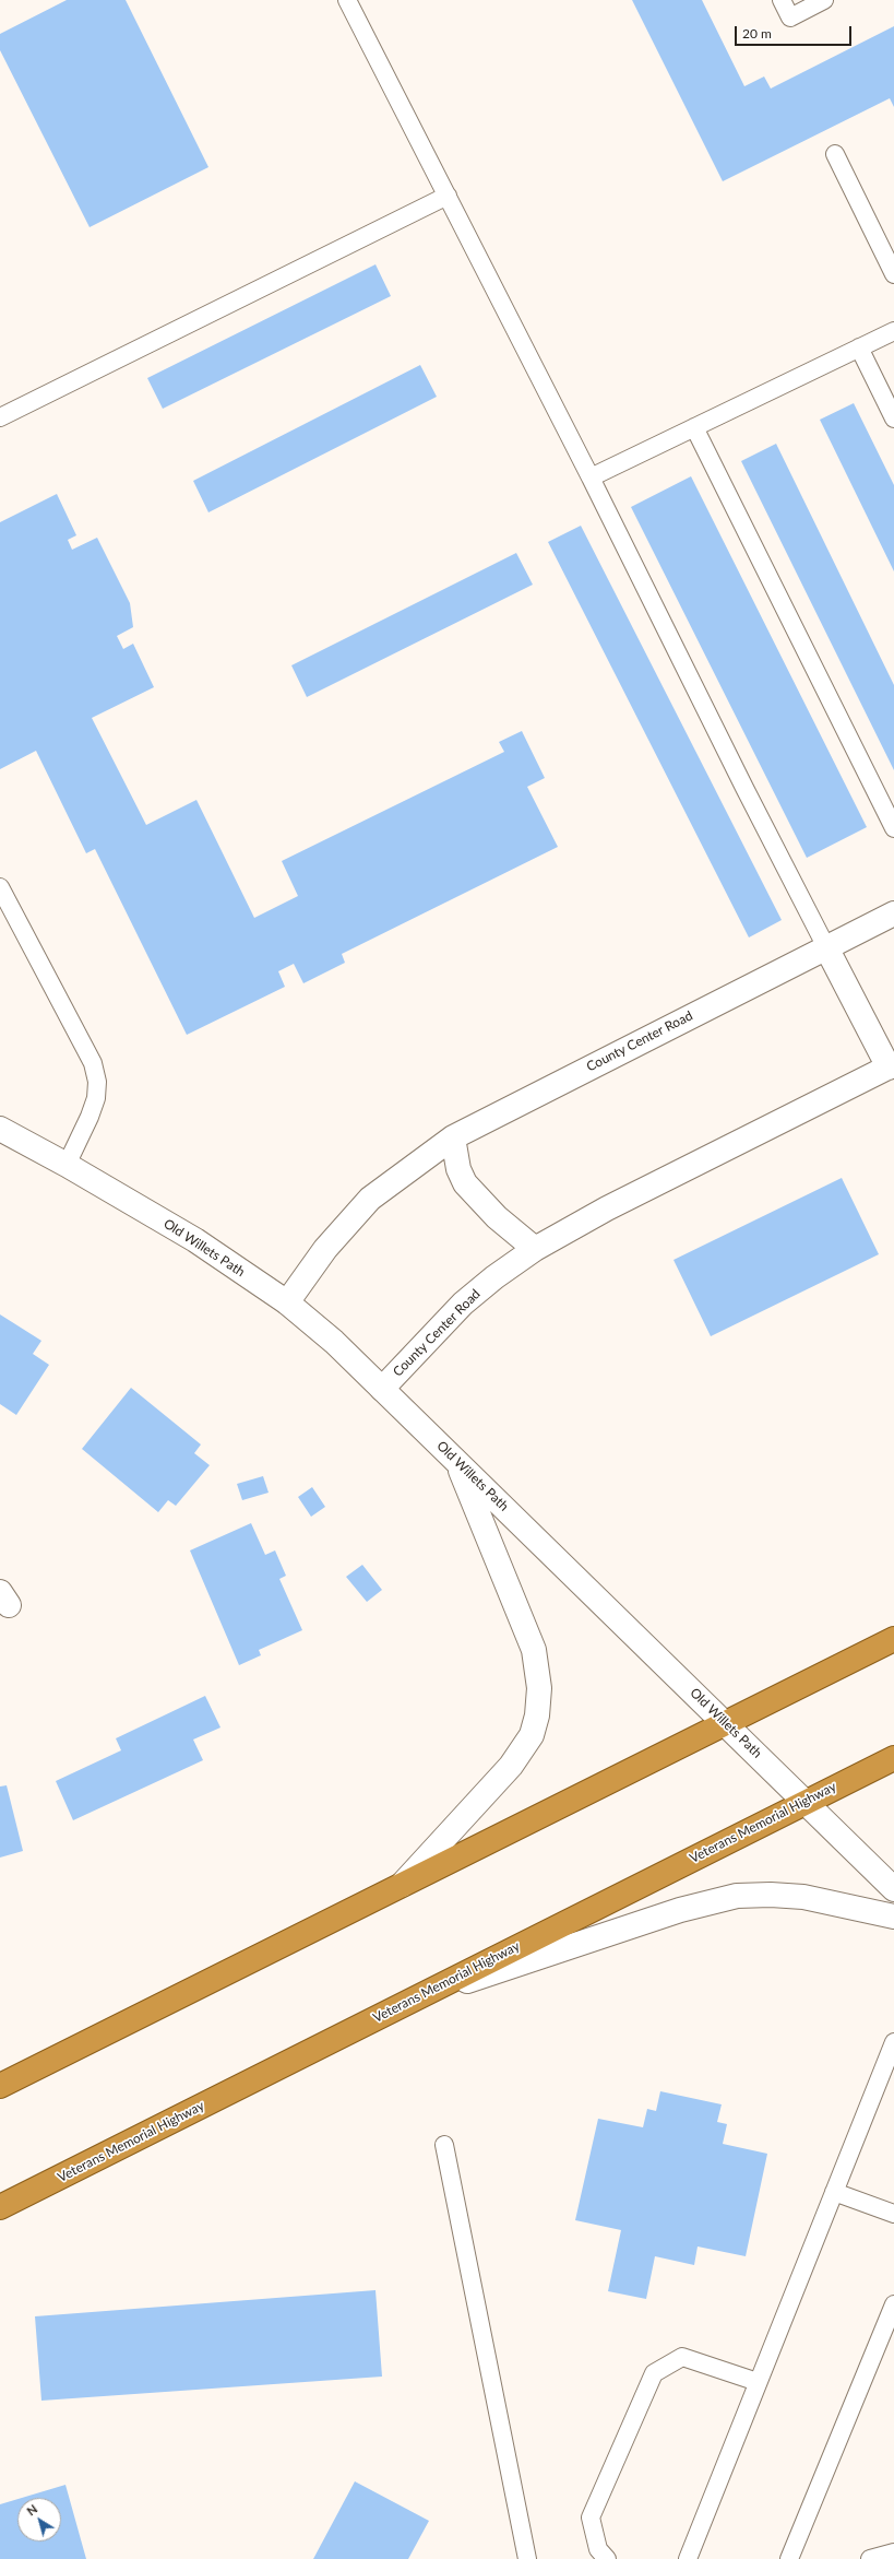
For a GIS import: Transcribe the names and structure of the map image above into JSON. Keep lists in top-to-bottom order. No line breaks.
{"streets":{"highway":["Veterans Memorial Highway"],"main road":["County Center Road","Old Willets Path"]},"crossings":[["County Center Road","Old Willets Path"],["Old Willets Path","Veterans Memorial Highway"]],"scale_bar":"20 m","north":"top left"}
